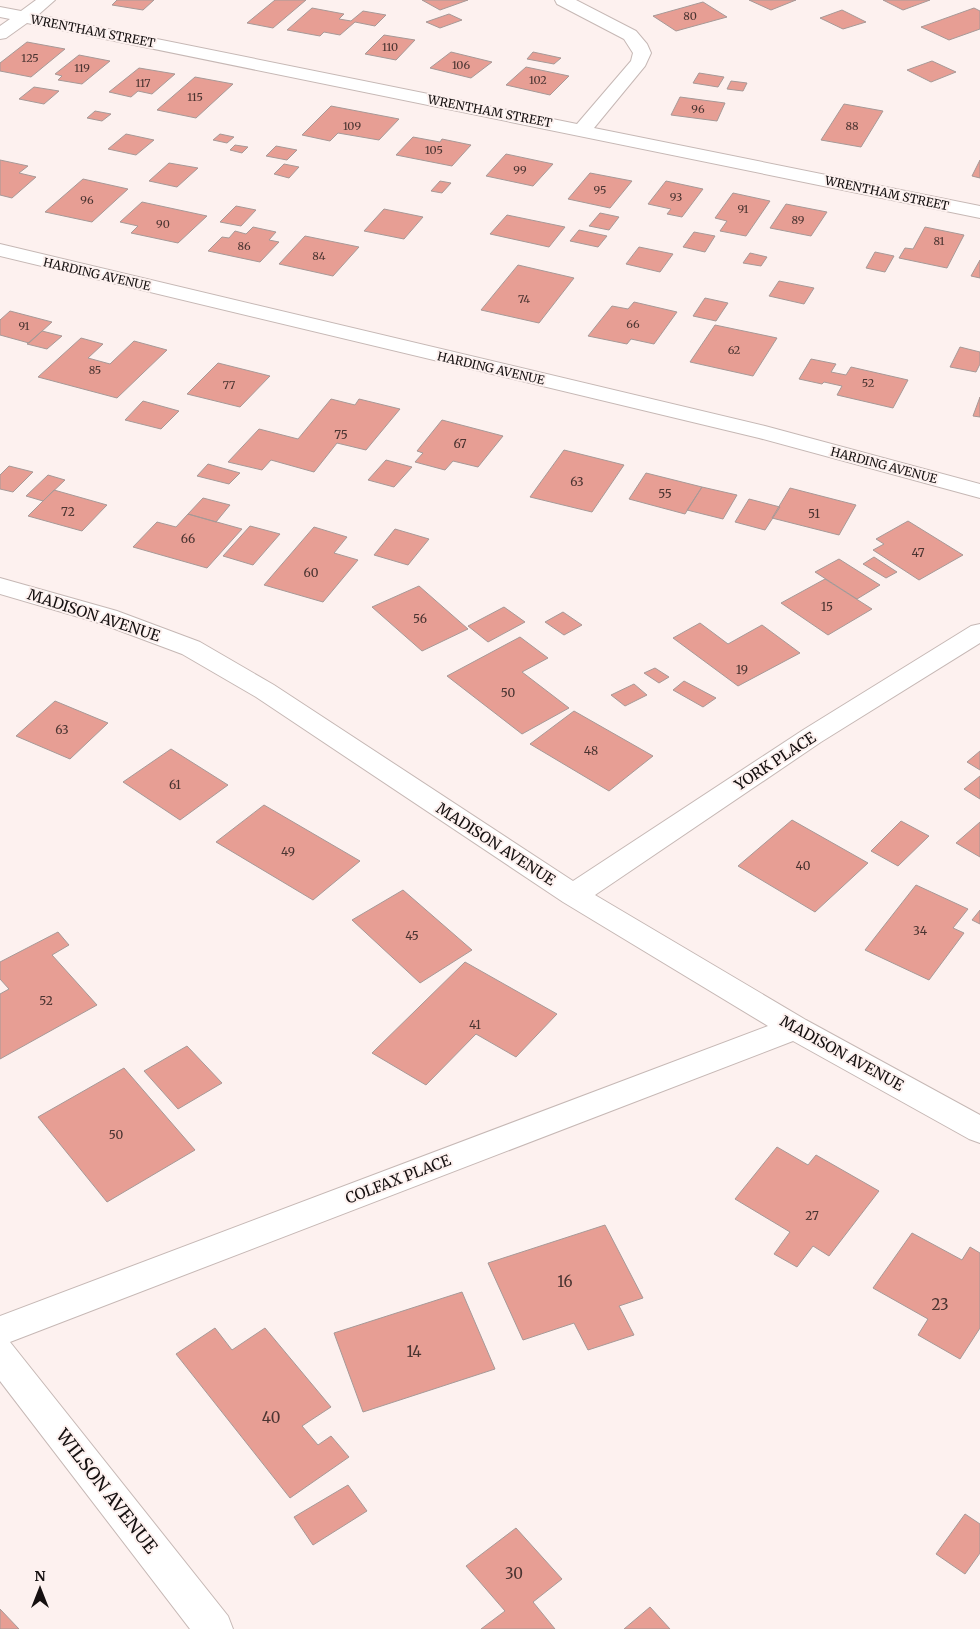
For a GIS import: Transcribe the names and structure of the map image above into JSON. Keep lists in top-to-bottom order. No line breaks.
{"streets":{"street":["WRENTHAM STREET","HARDING AVENUE","MADISON AVENUE","YORK PLACE","COLFAX PLACE","WILSON AVENUE"]},"crossings":[["MADISON AVENUE","YORK PLACE"],["MADISON AVENUE","COLFAX PLACE"]],"house_numbers":["80","110","125","106","119","102","117","115","96","109","88","105","99","95","93","96","91","89","90","81","86","84","74","66","91","62","85","52","77","75","67","63","55","72","51","66","47","60","15","56","19","50","63","48","61","49","40","34","45","52","41","50","27","16","23","14","40","30"],"north":"top"}
